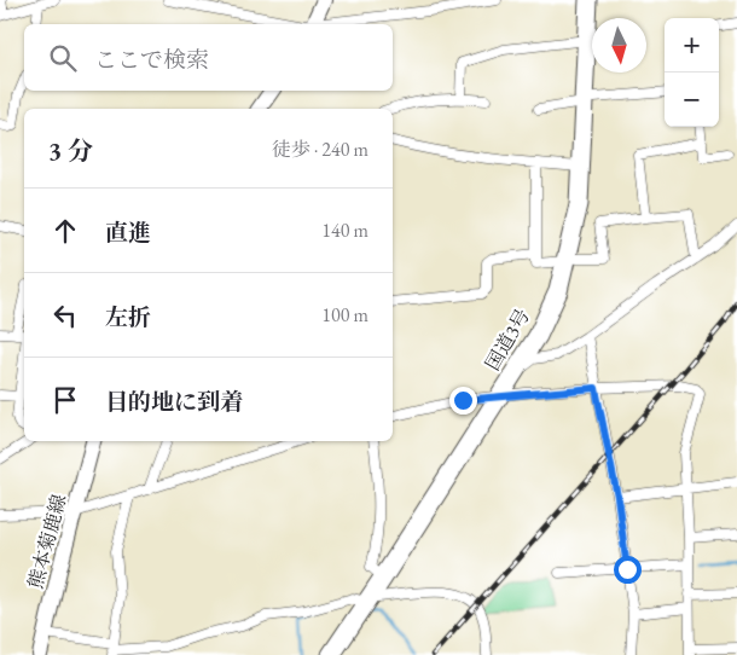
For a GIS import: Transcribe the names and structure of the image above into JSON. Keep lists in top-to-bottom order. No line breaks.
{"streets":{"highway":["国道3号"],"main road":["熊本菊鹿線"]},"north":"bottom","page":{"map_buttons":["+","−"],"search":"ここで検索","heading":["3 分","徒歩 · 240 m"],"list":[["直進","140 m"],["左折","100 m"],"目的地に到着"]}}
